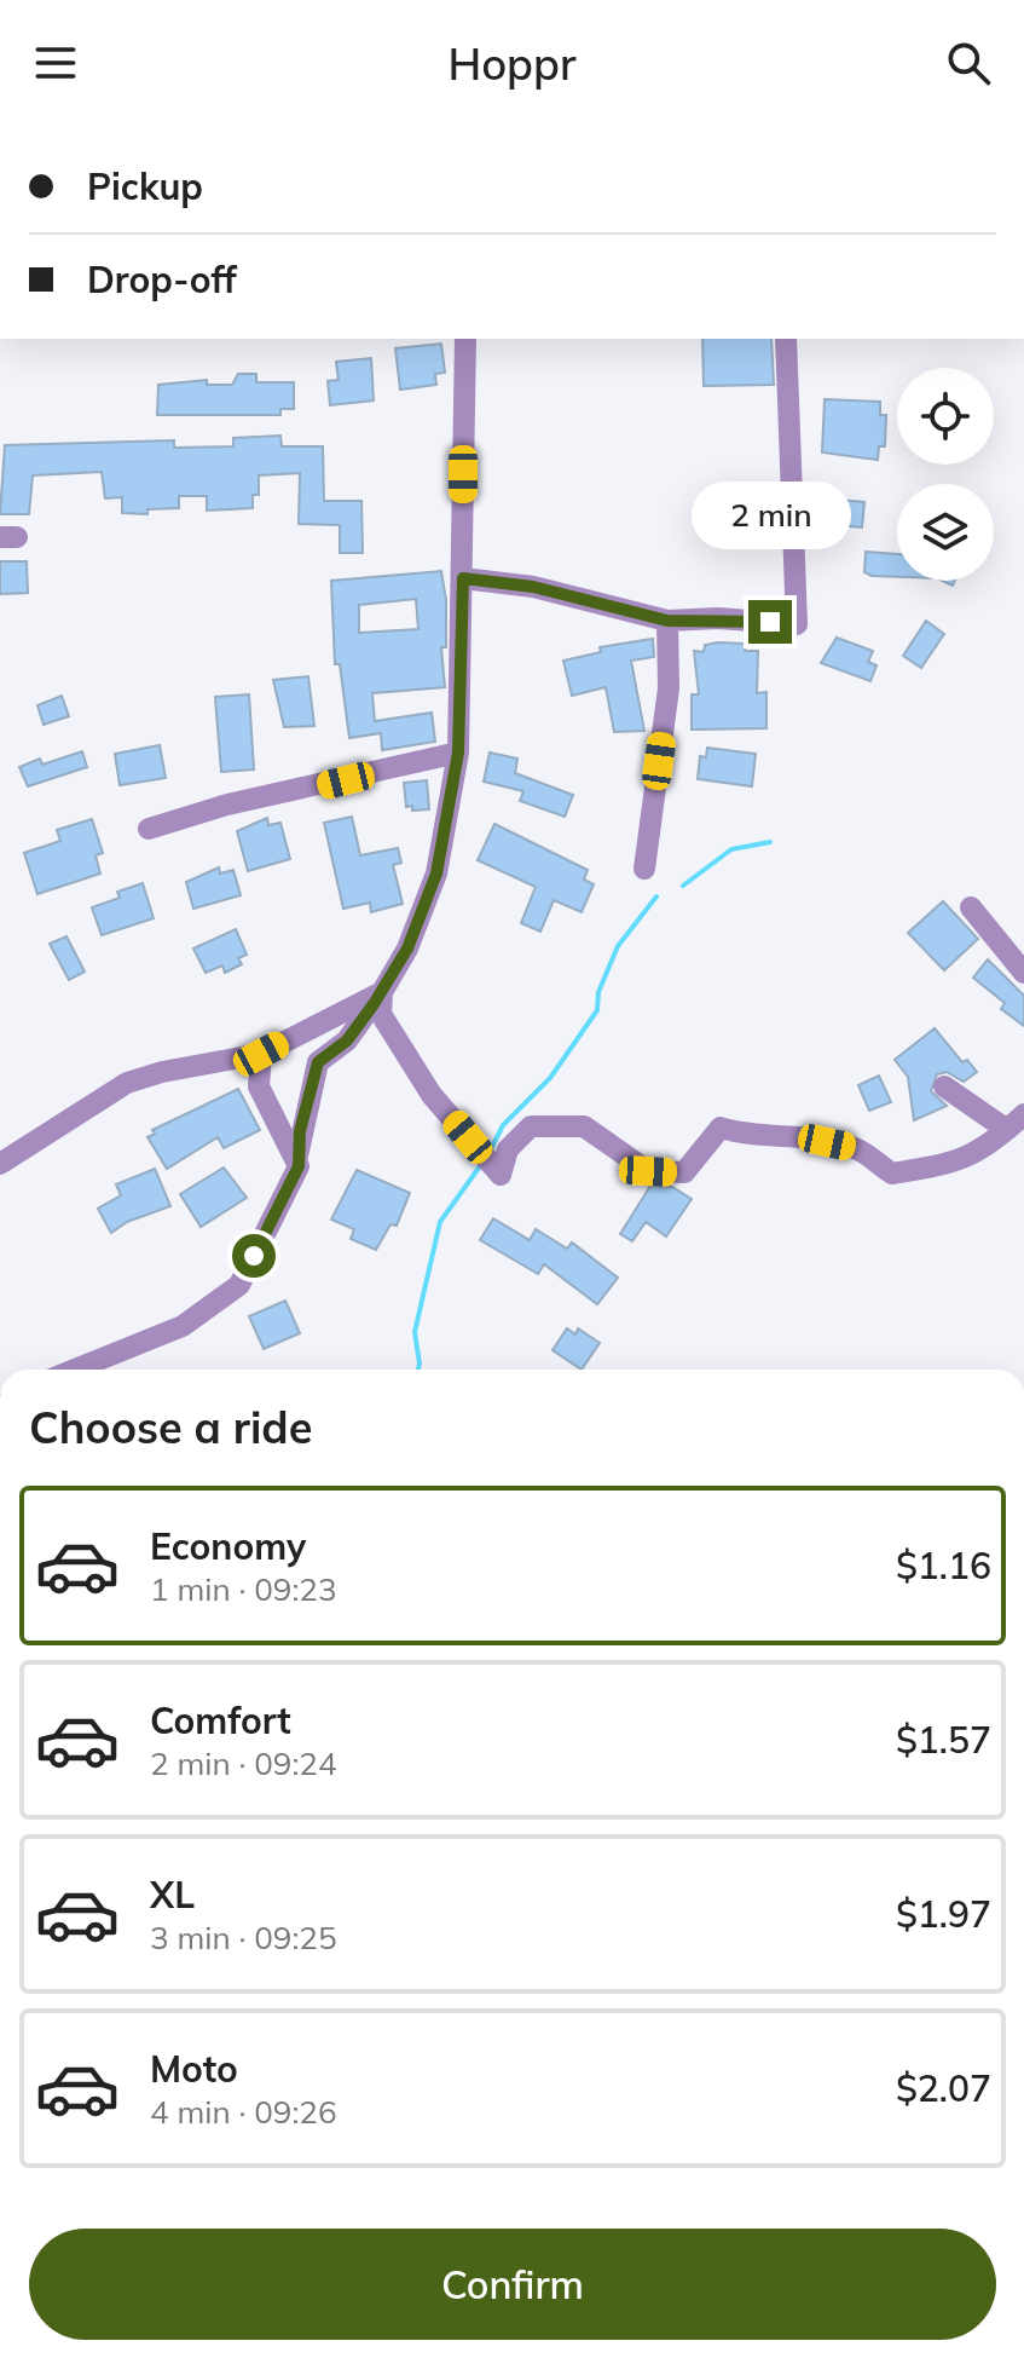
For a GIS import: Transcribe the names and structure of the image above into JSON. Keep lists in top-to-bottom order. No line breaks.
{"page":{"header":"Hoppr","banner":["Pickup","Drop-off"],"bubble":"2 min","heading":"Choose a ride","list":[{"name":"Economy","note":"1 min · 09:23","value":"$1.16"},{"name":"Comfort","note":"2 min · 09:24","value":"$1.57"},{"name":"XL","note":"3 min · 09:25","value":"$1.97"},{"name":"Moto","note":"4 min · 09:26","value":"$2.07"}],"buttons":"Confirm"}}
